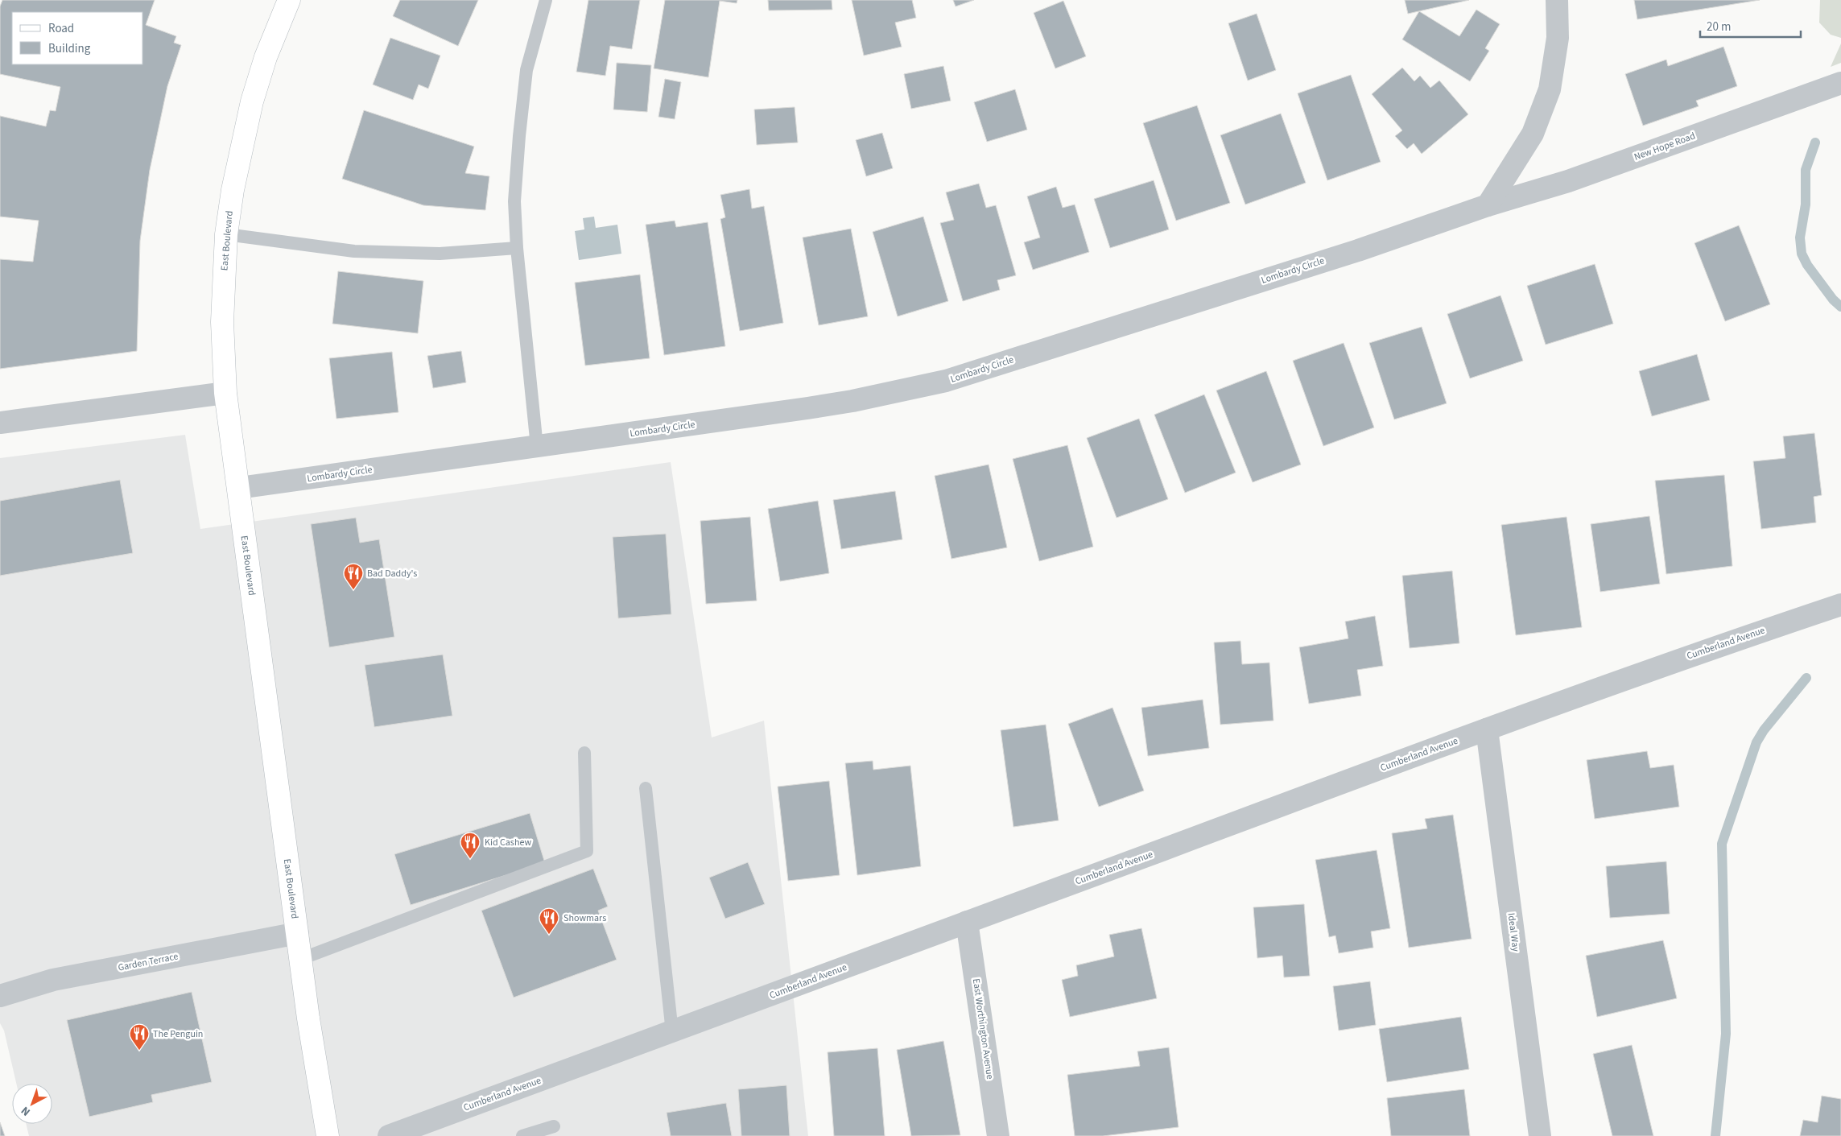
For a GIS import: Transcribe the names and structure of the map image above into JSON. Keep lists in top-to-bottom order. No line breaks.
{"streets":{"street":["New Hope Road","East Boulevard","Lombardy Circle","Cumberland Avenue","Ideal Way","Garden Terrace","East Worthington Avenue"]},"crossings":[["New Hope Road","Lombardy Circle"],["East Boulevard","Lombardy Circle"],["East Boulevard","Garden Terrace"],["Cumberland Avenue","Ideal Way"],["Cumberland Avenue","East Worthington Avenue"]],"places":{"restaurant":["Bad Daddy's","Kid Cashew","Showmars","The Penguin"]},"legend":["Road","Building"],"scale_bar":"20 m","north":"bottom left"}
